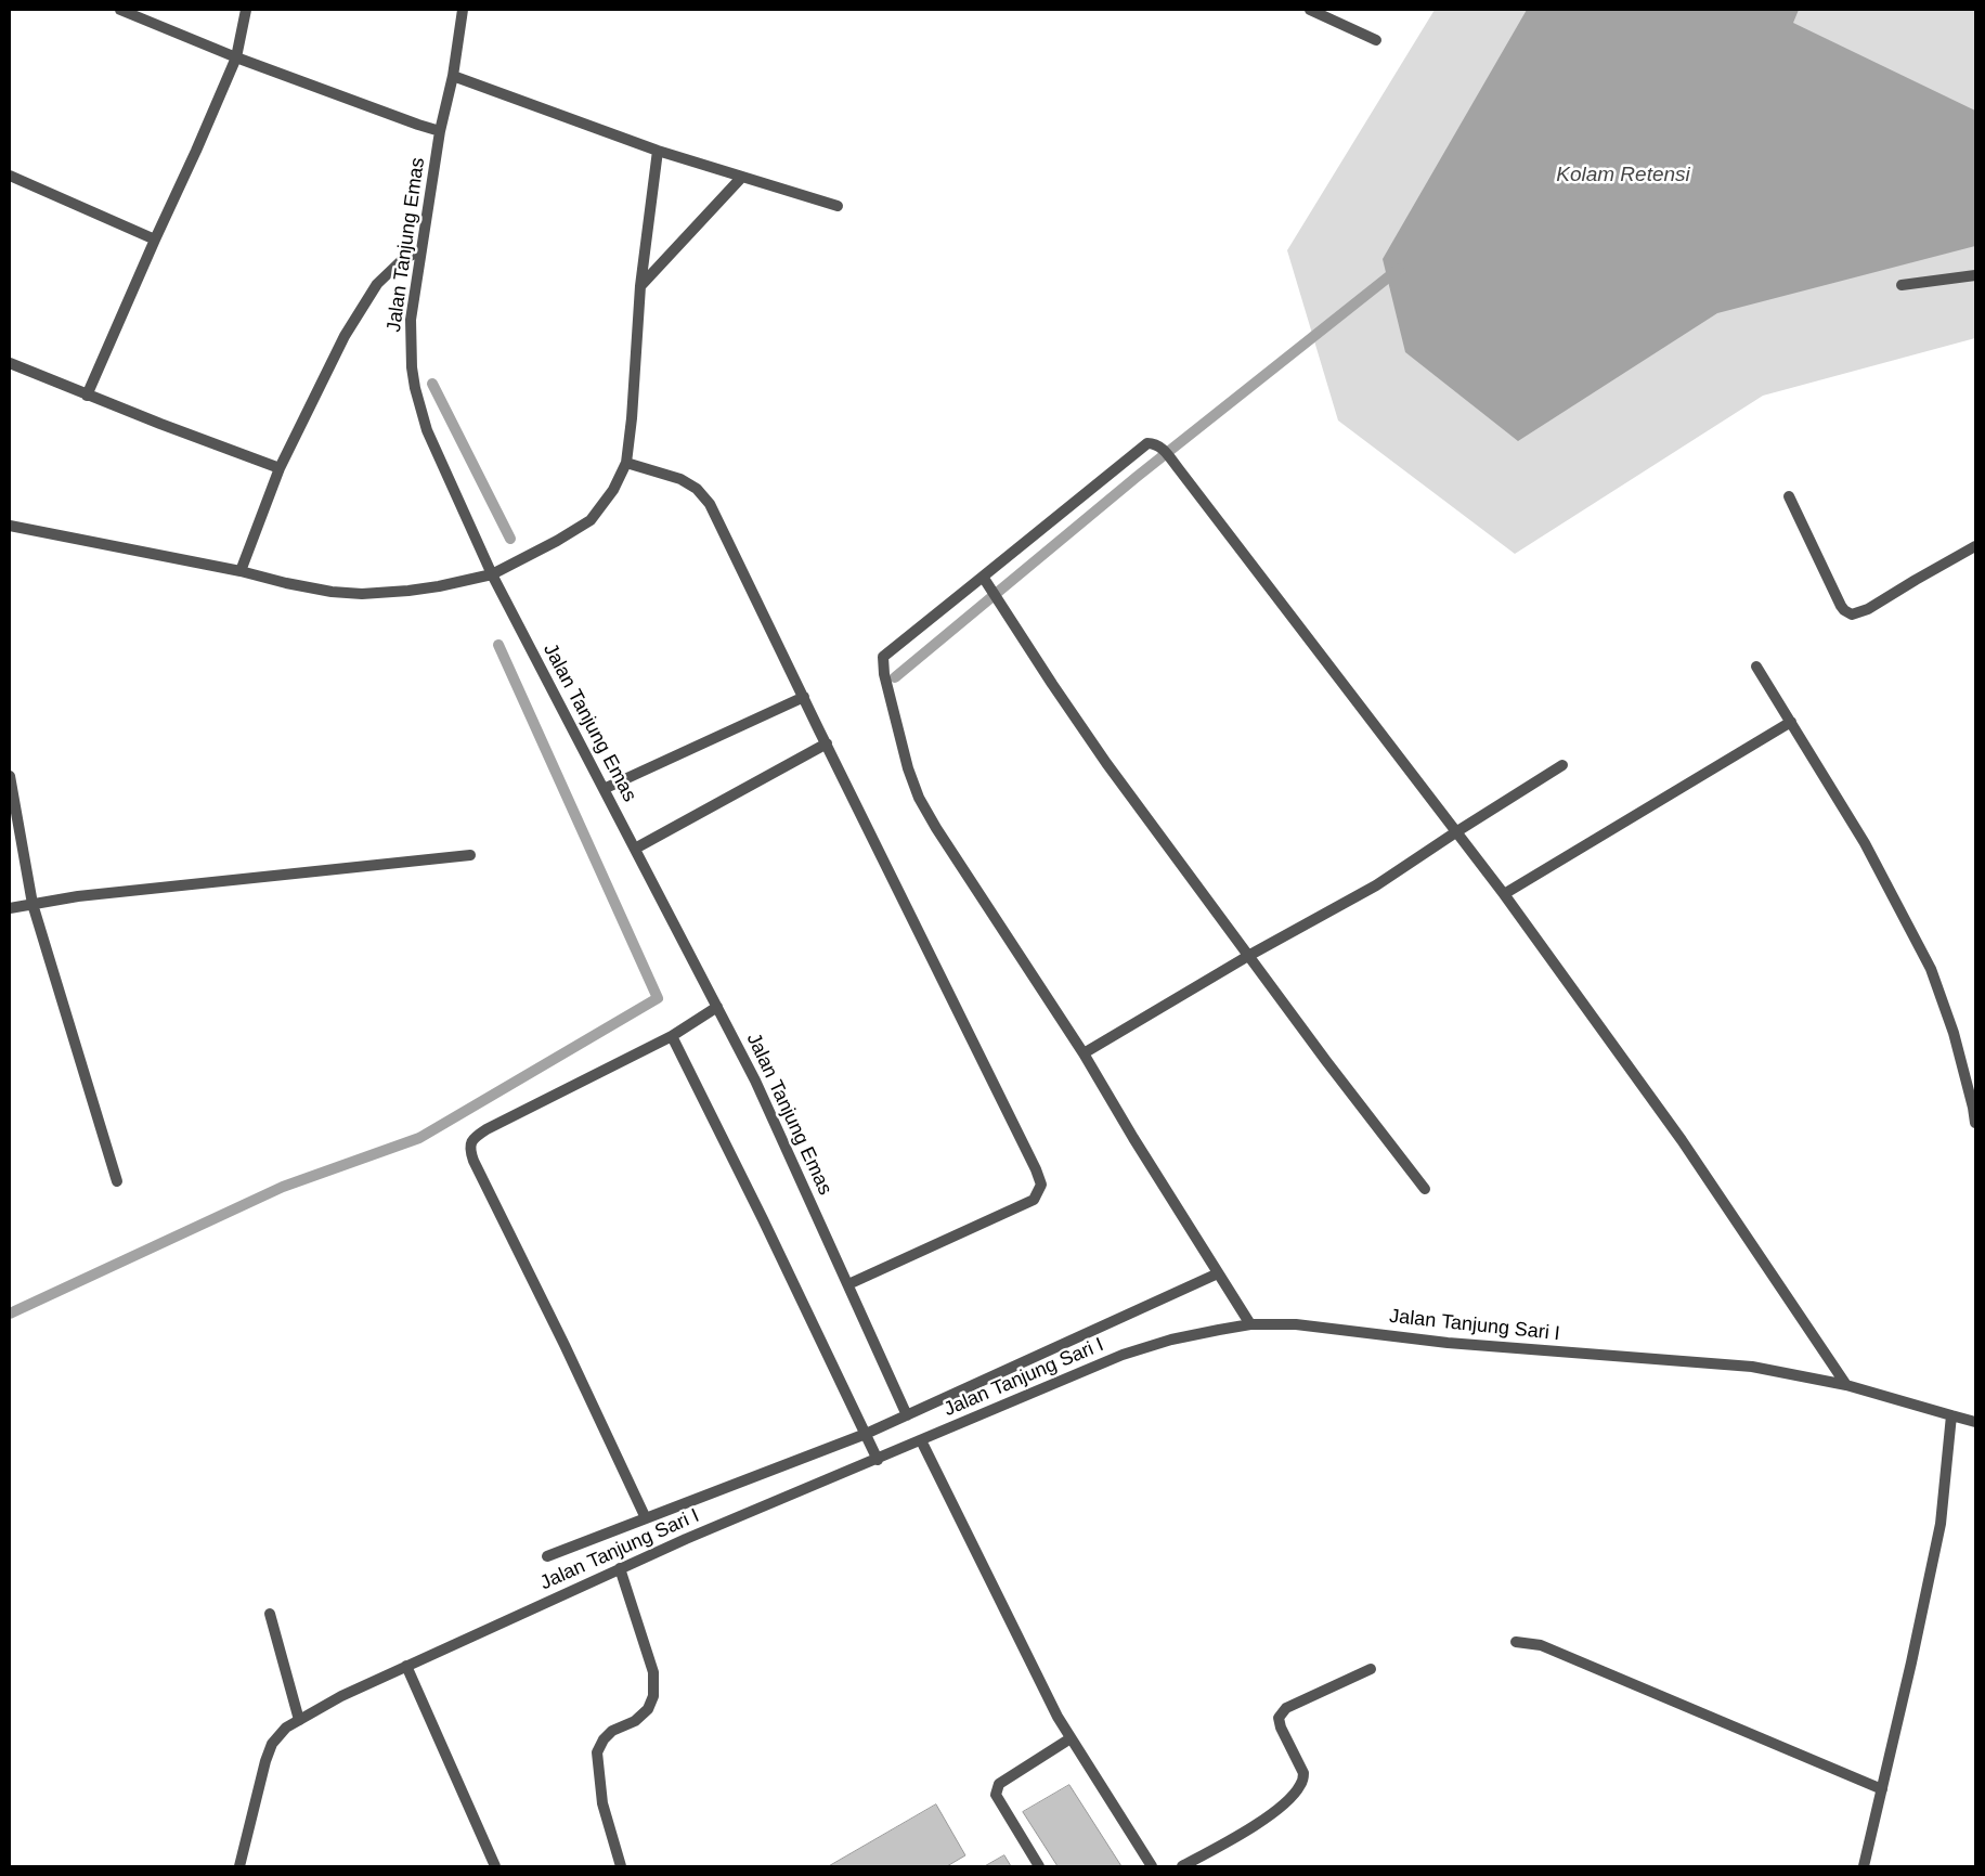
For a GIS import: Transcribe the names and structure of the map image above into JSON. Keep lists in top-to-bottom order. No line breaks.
{"streets":{"street":["Jalan Tanjung Emas","Jalan Tanjung Sari I"]},"water":["Kolam Retensi"]}
